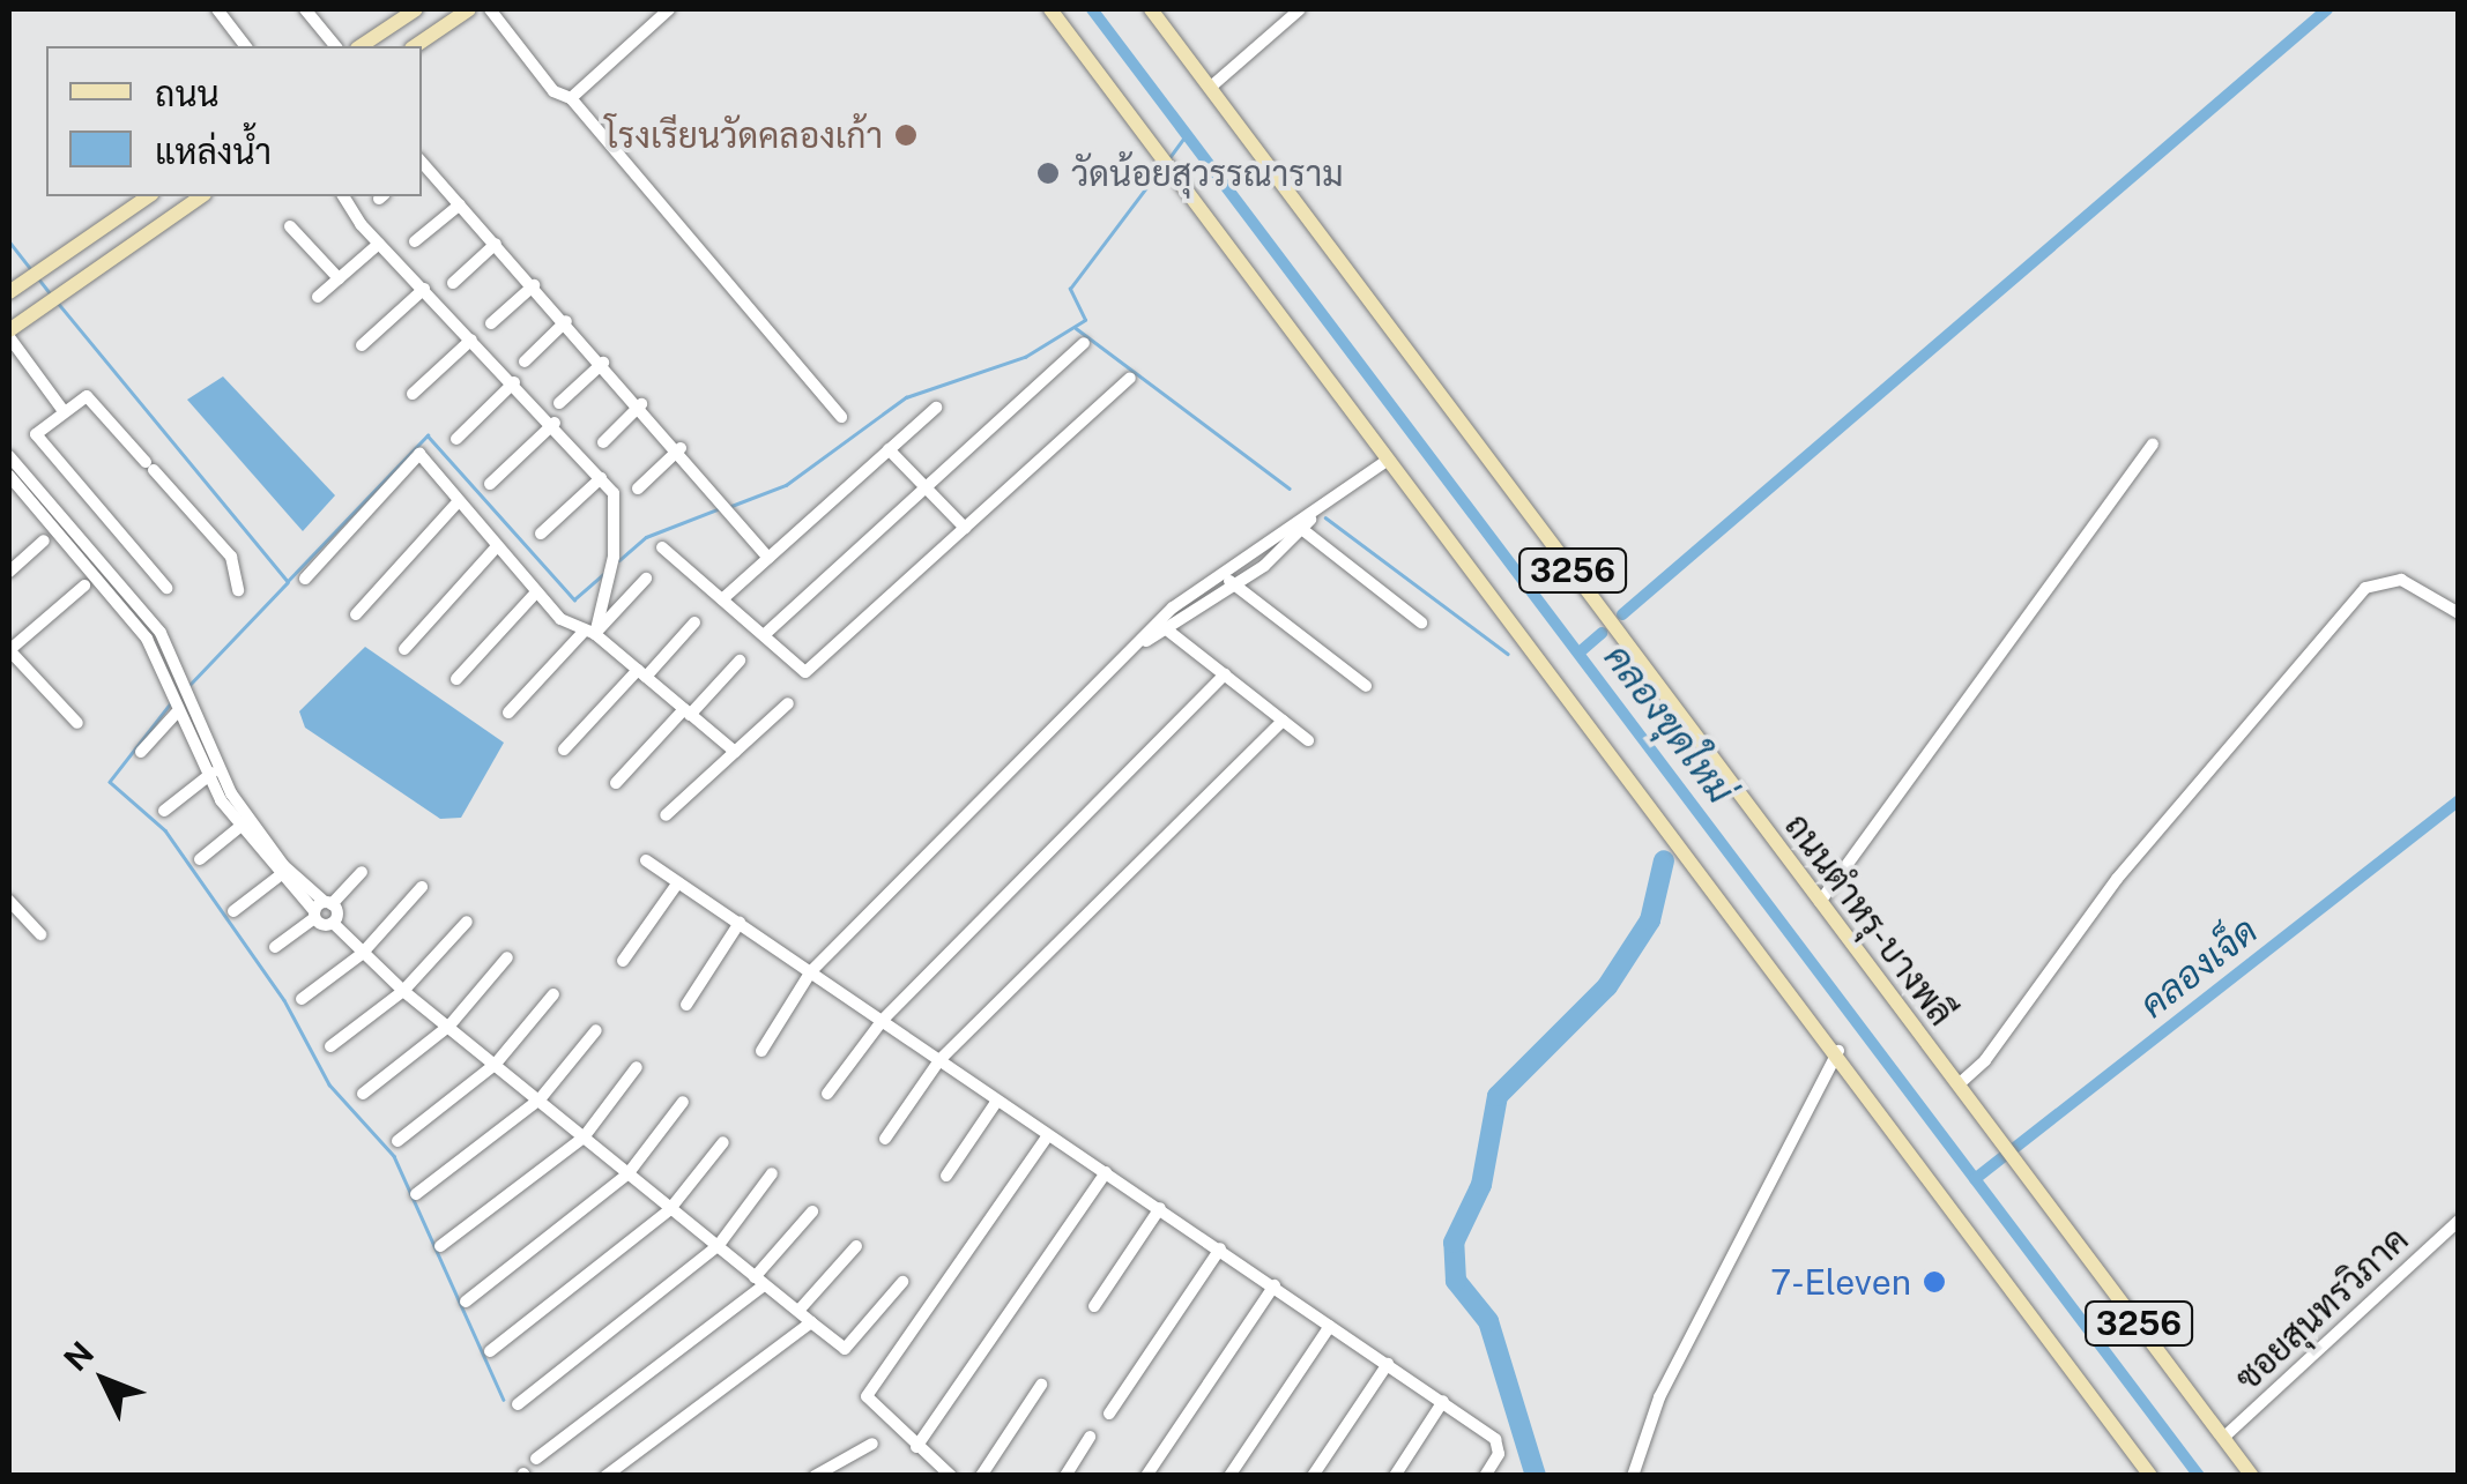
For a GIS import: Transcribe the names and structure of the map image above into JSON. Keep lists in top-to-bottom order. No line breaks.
{"streets":{"main road":["3256","ถนนตำหรุ-บางพลี"],"street":["ซอยสุนทรวิภาค"]},"crossings":[["ถนนตำหรุ-บางพลี","ซอยสุนทรวิภาค"]],"water":["คลองขุดใหม่","คลองเจ็ด"],"places":["โรงเรียนวัดคลองเก้า","วัดน้อยสุวรรณาราม","7-Eleven"],"legend":["ถนน","แหล่งน้ำ"],"north":"top left"}
